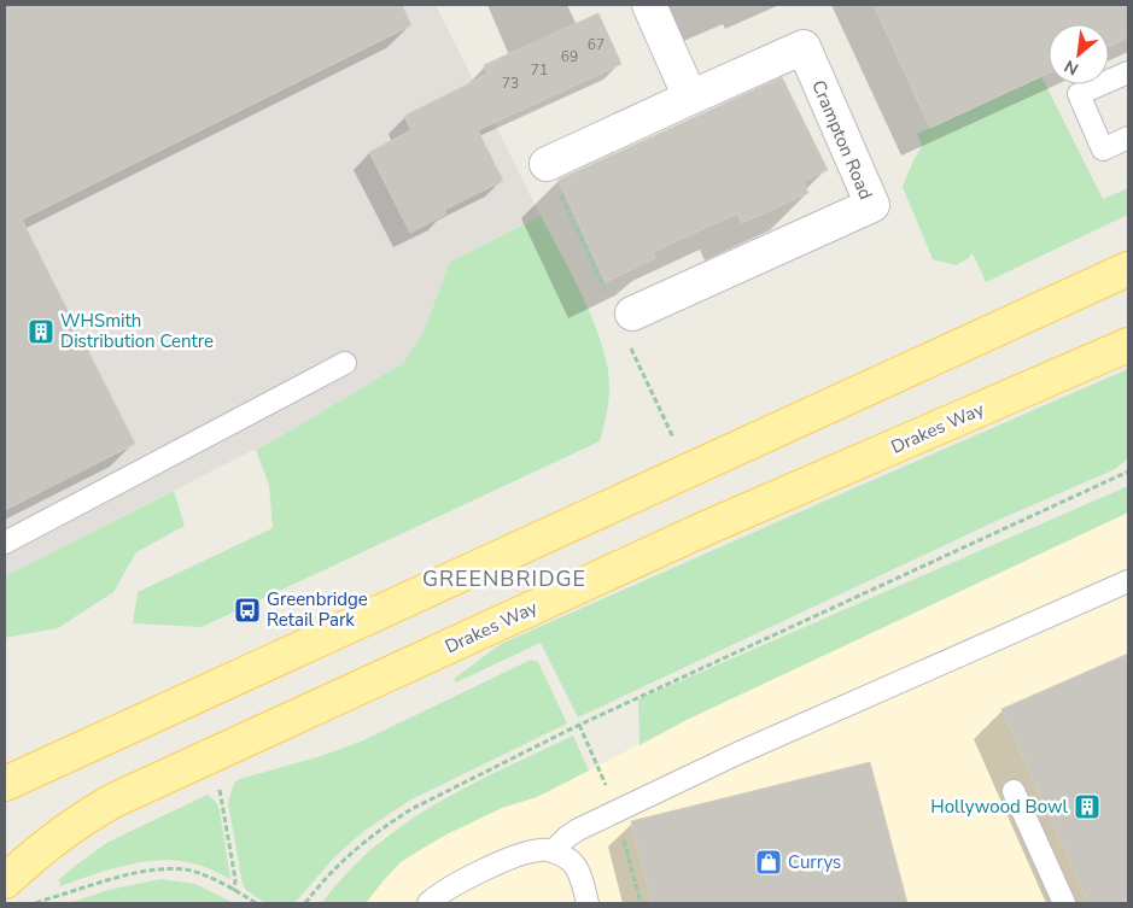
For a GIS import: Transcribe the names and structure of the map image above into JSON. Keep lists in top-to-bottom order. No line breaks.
{"streets":{"main road":["Drakes Way"],"street":["Crampton Road"]},"districts":["GREENBRIDGE"],"places":{"building":["WHSmith Distribution Centre","Hollywood Bowl"],"bus stop":["Greenbridge Retail Park"],"shop":["Currys"]},"house_numbers":["67","69","71","73"],"north":"bottom left"}
